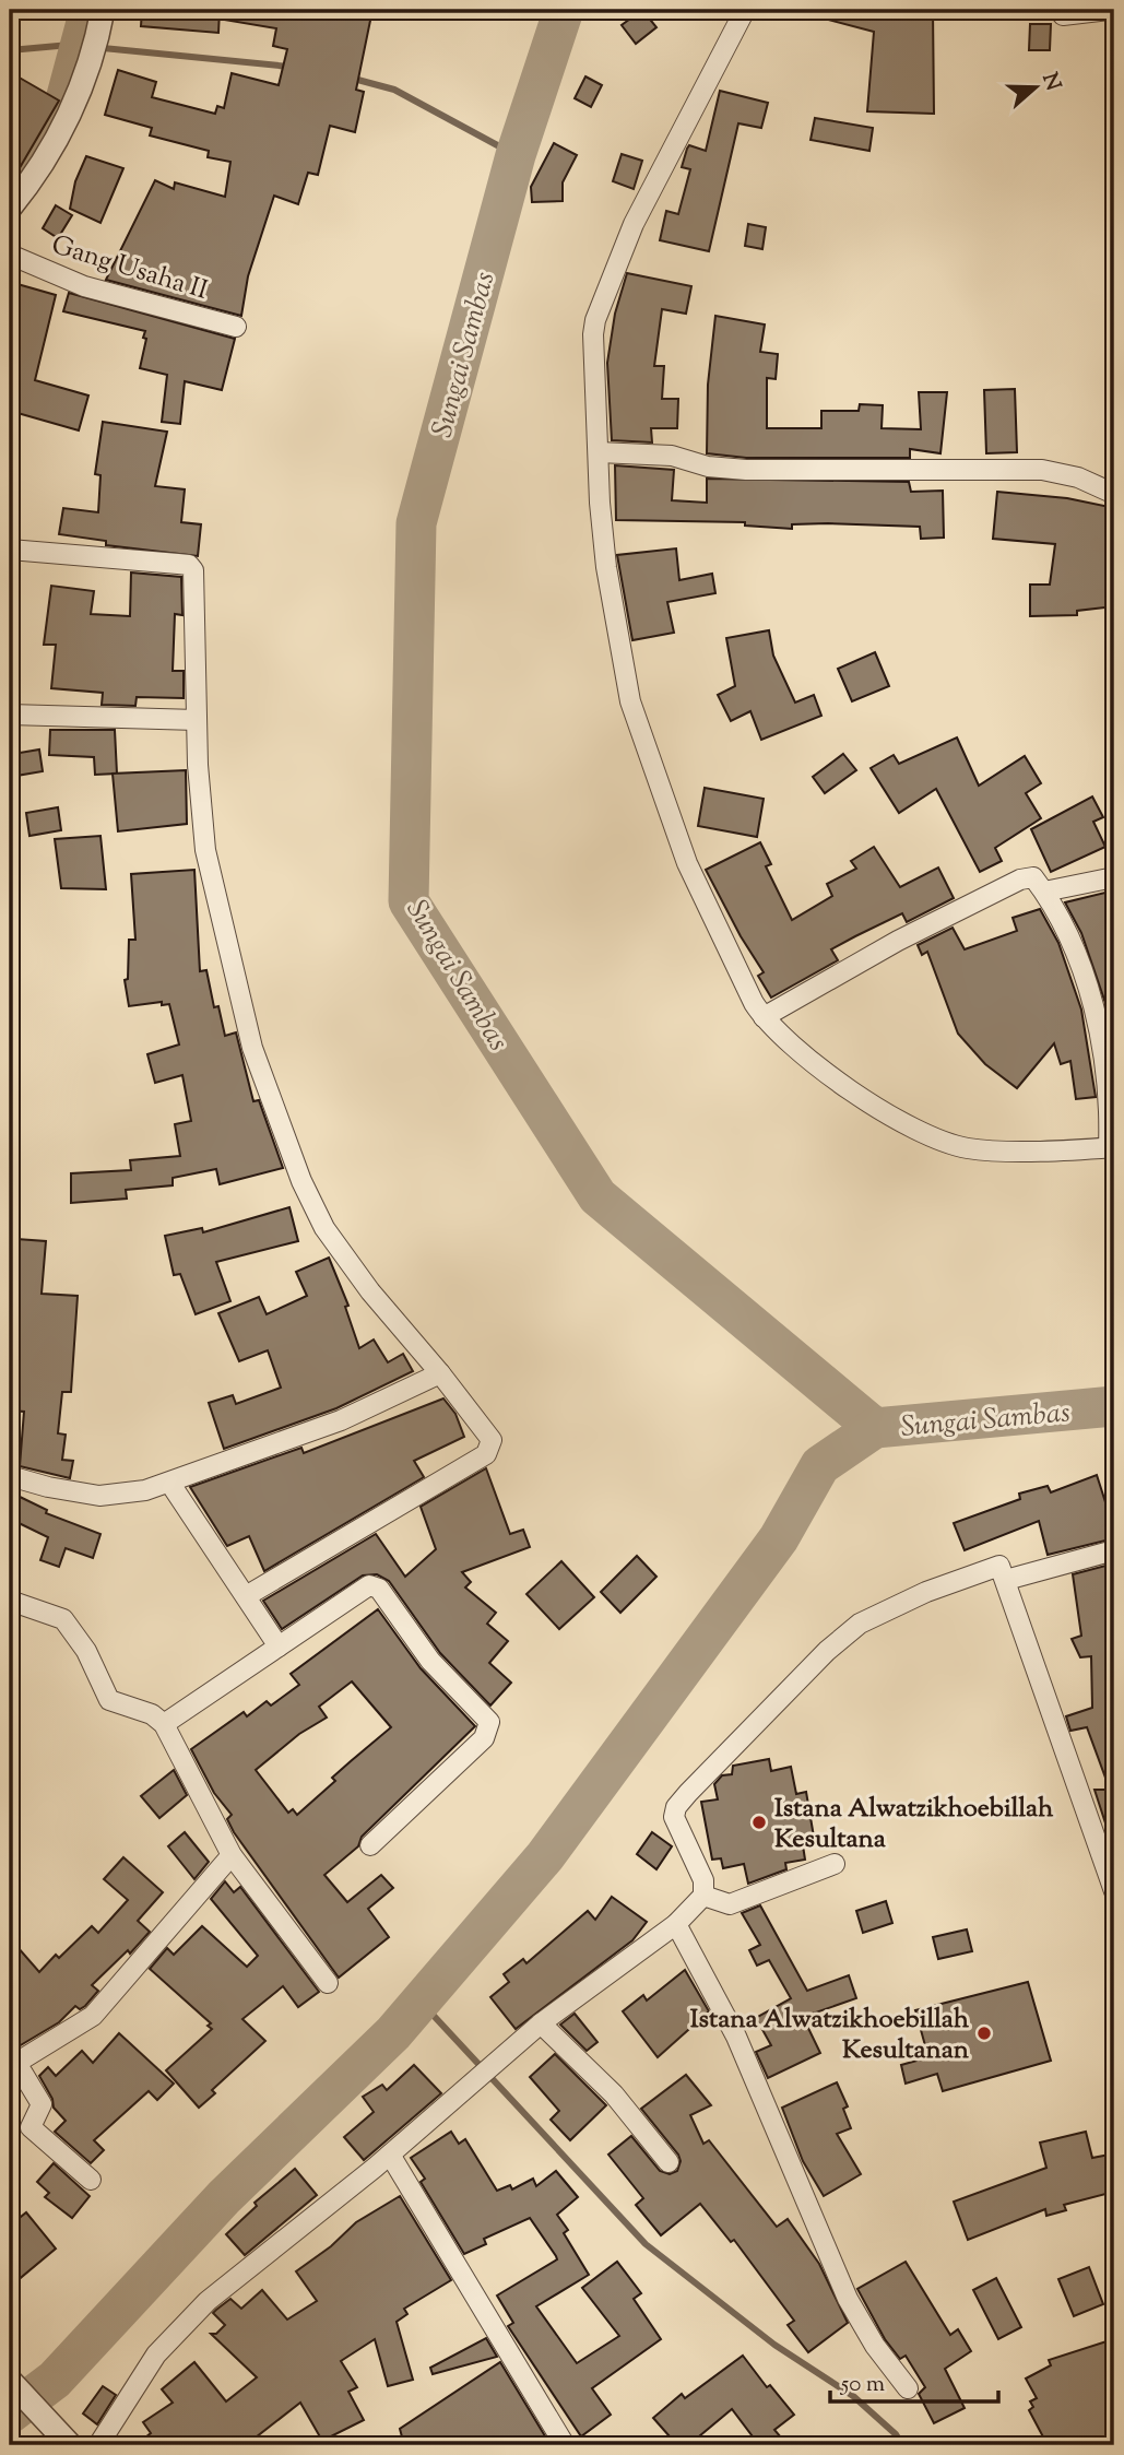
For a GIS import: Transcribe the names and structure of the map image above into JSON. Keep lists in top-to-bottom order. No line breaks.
{"streets":{"street":["Gang Usaha II"]},"water":["Sungai Sambas"],"places":["Istana Alwatzikhoebillah Kesultana","Istana Alwatzikhoebillah Kesultanan"],"scale_bar":"50 m","north":"right"}
